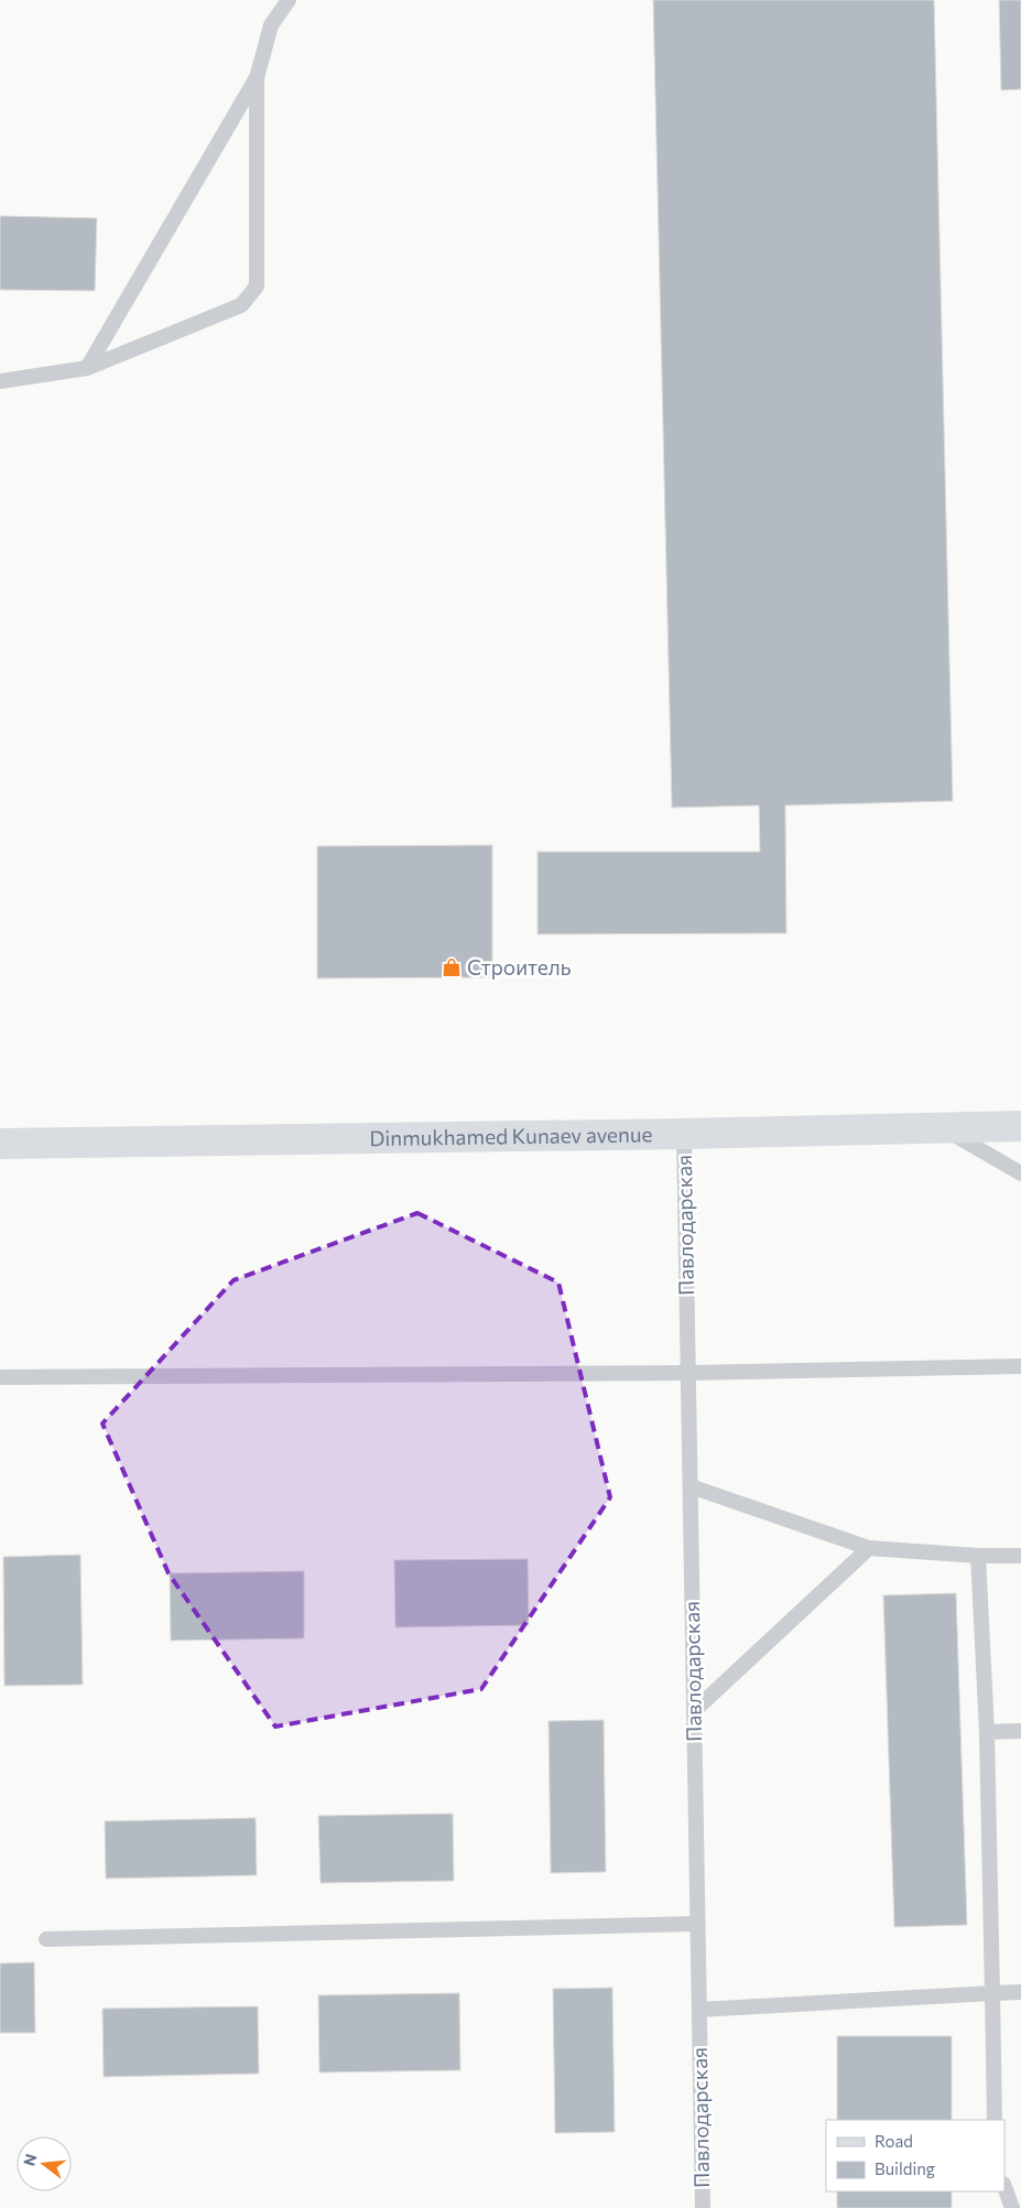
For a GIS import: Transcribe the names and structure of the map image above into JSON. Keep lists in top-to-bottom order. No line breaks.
{"streets":{"street":["Dinmukhamed Kunaev avenue"],"lane":["Павлодарская"]},"crossings":[["Dinmukhamed Kunaev avenue","Павлодарская"]],"places":{"shop":["Строитель"]},"legend":["Road","Building"],"north":"left"}
